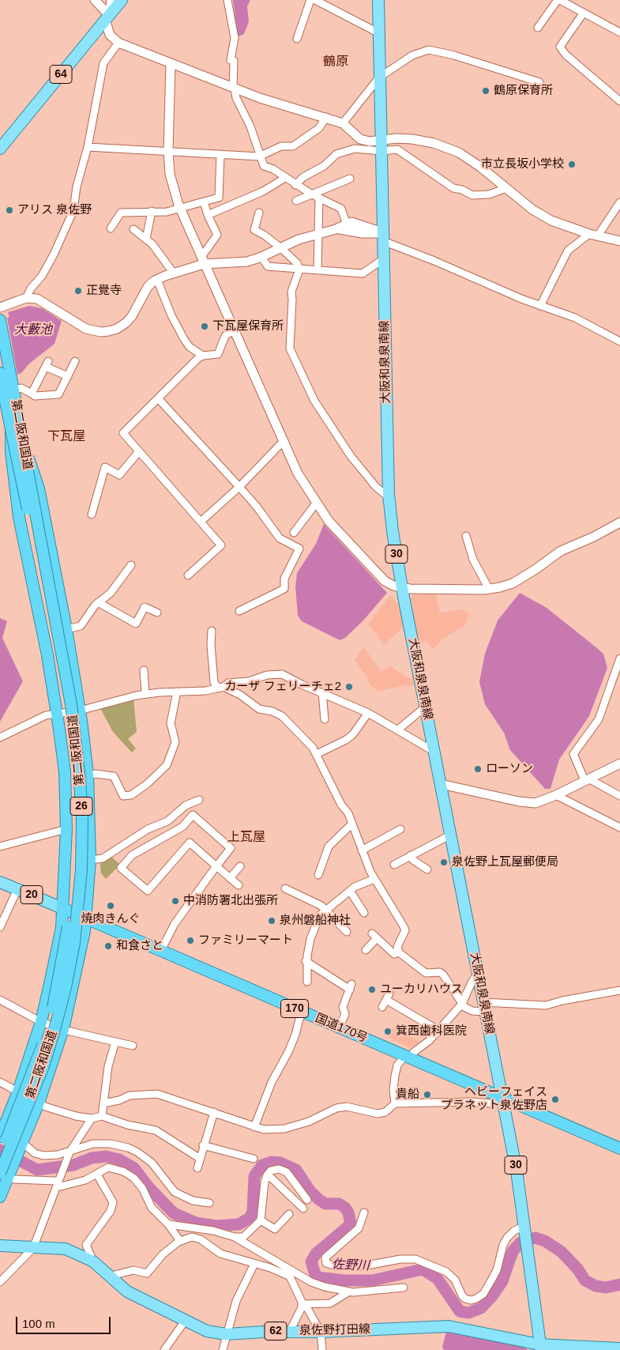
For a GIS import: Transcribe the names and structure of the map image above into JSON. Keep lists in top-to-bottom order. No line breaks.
{"streets":{"highway":["第二阪和国道","26","170","国道170号"],"main road":["64","大阪和泉泉南線","30","20","泉佐野打田線","62"]},"crossings":[["大阪和泉泉南線","国道170号"],["大阪和泉泉南線","泉佐野打田線"],["第二阪和国道","26"],["26","20"],["26","国道170号"],["20","国道170号"]],"districts":["鶴原","下瓦屋","上瓦屋"],"water":["大藪池","佐野川"],"places":["鶴原保育所","市立長坂小学校","アリス 泉佐野","正覺寺","下瓦屋保育所","カーザ フェリーチェ2","ローソン","泉佐野上瓦屋郵便局","中消防署北出張所","焼肉きんぐ","泉州磐船神社","ファミリーマート","和食さと","ユーカリハウス","箕西歯科医院","貴船","ヘビーフェイス プラネット泉佐野店"],"scale_bar":"100 m"}
